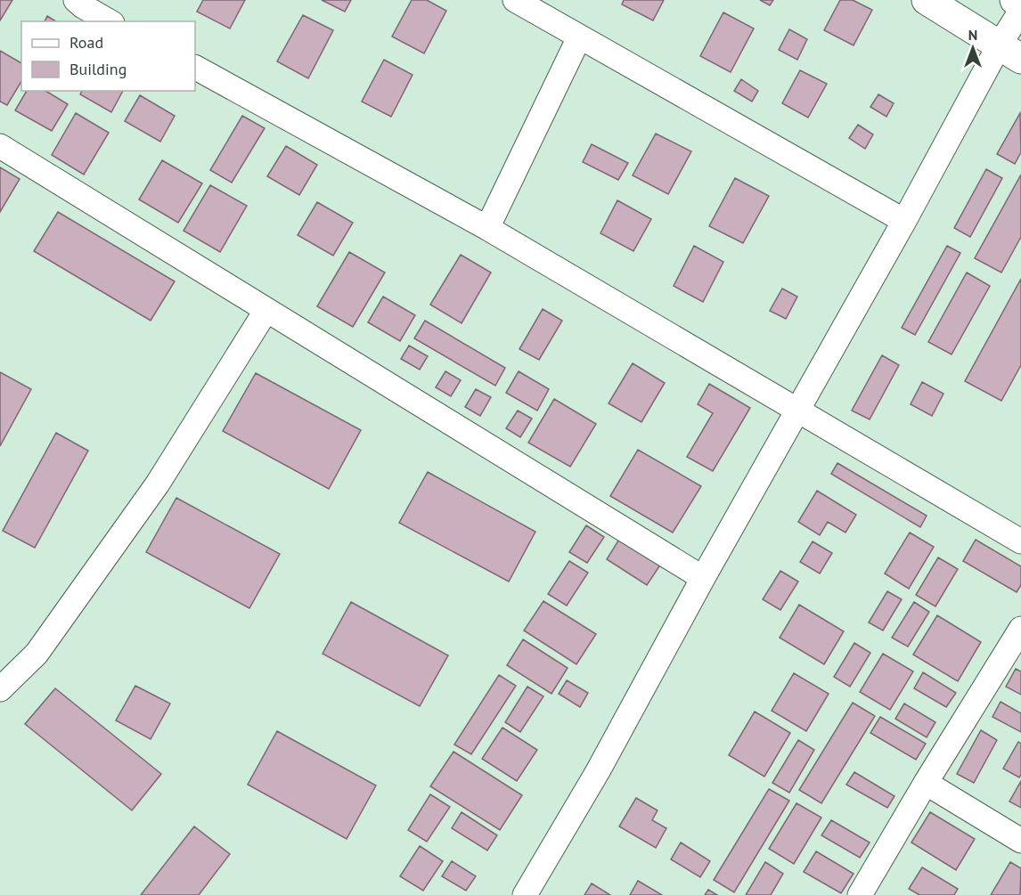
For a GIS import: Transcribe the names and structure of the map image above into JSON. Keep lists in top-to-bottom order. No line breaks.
{"legend":["Road","Building"],"north":"top"}
